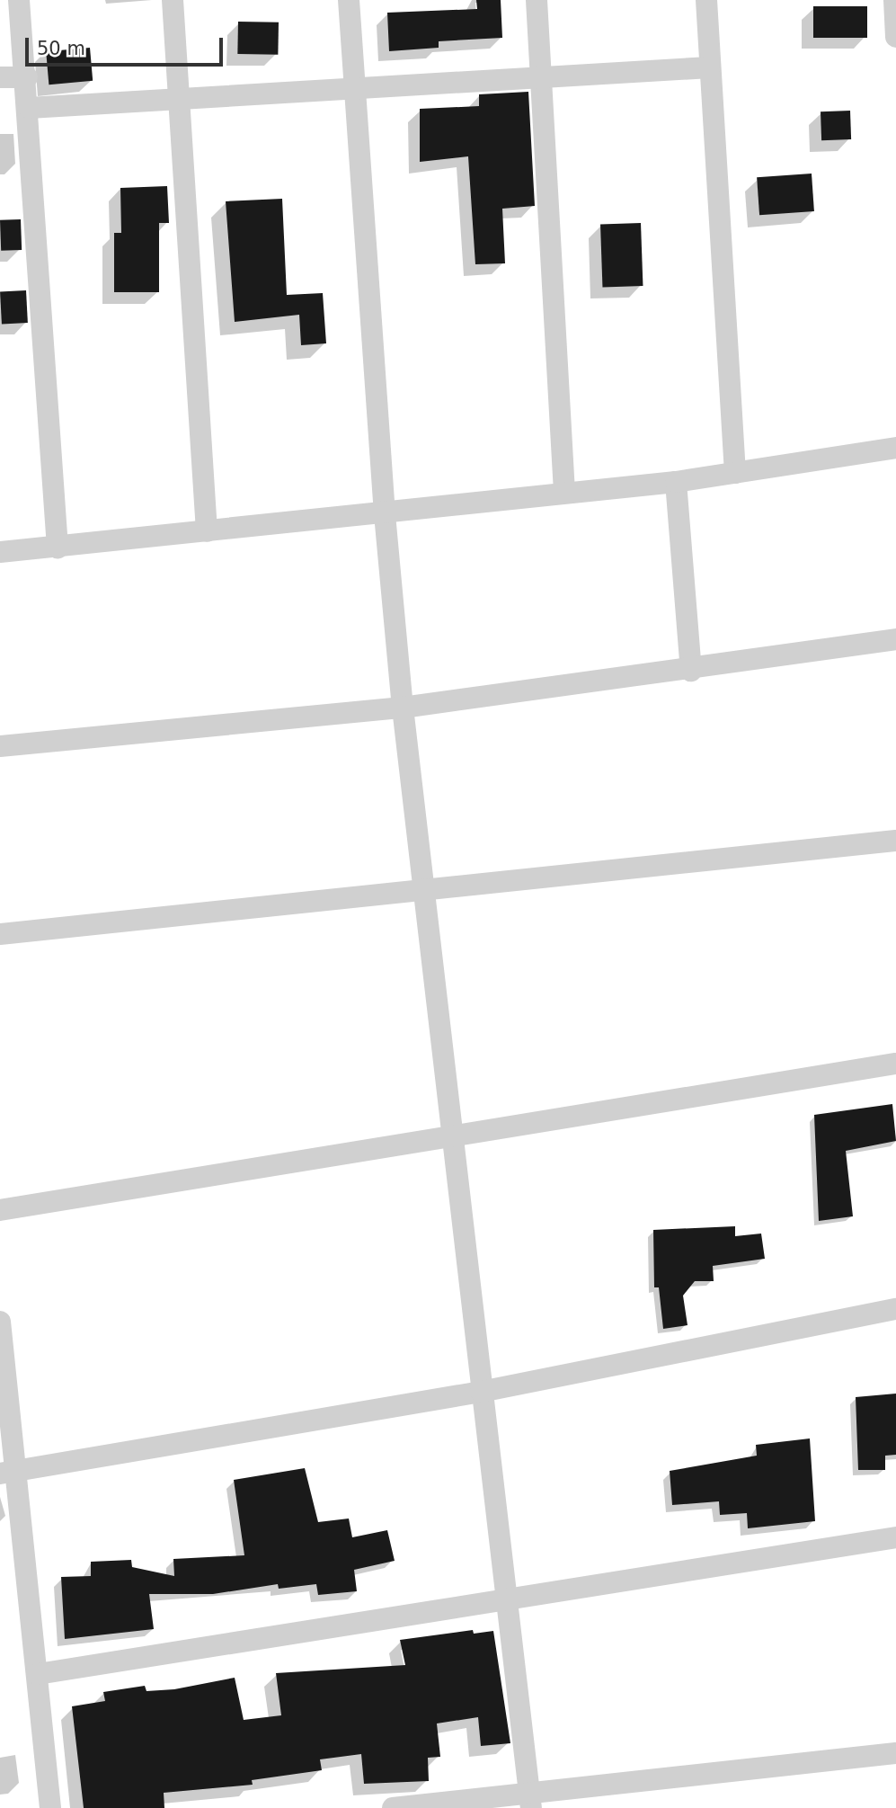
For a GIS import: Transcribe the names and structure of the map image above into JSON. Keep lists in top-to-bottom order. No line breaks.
{"scale_bar":"50 m"}
